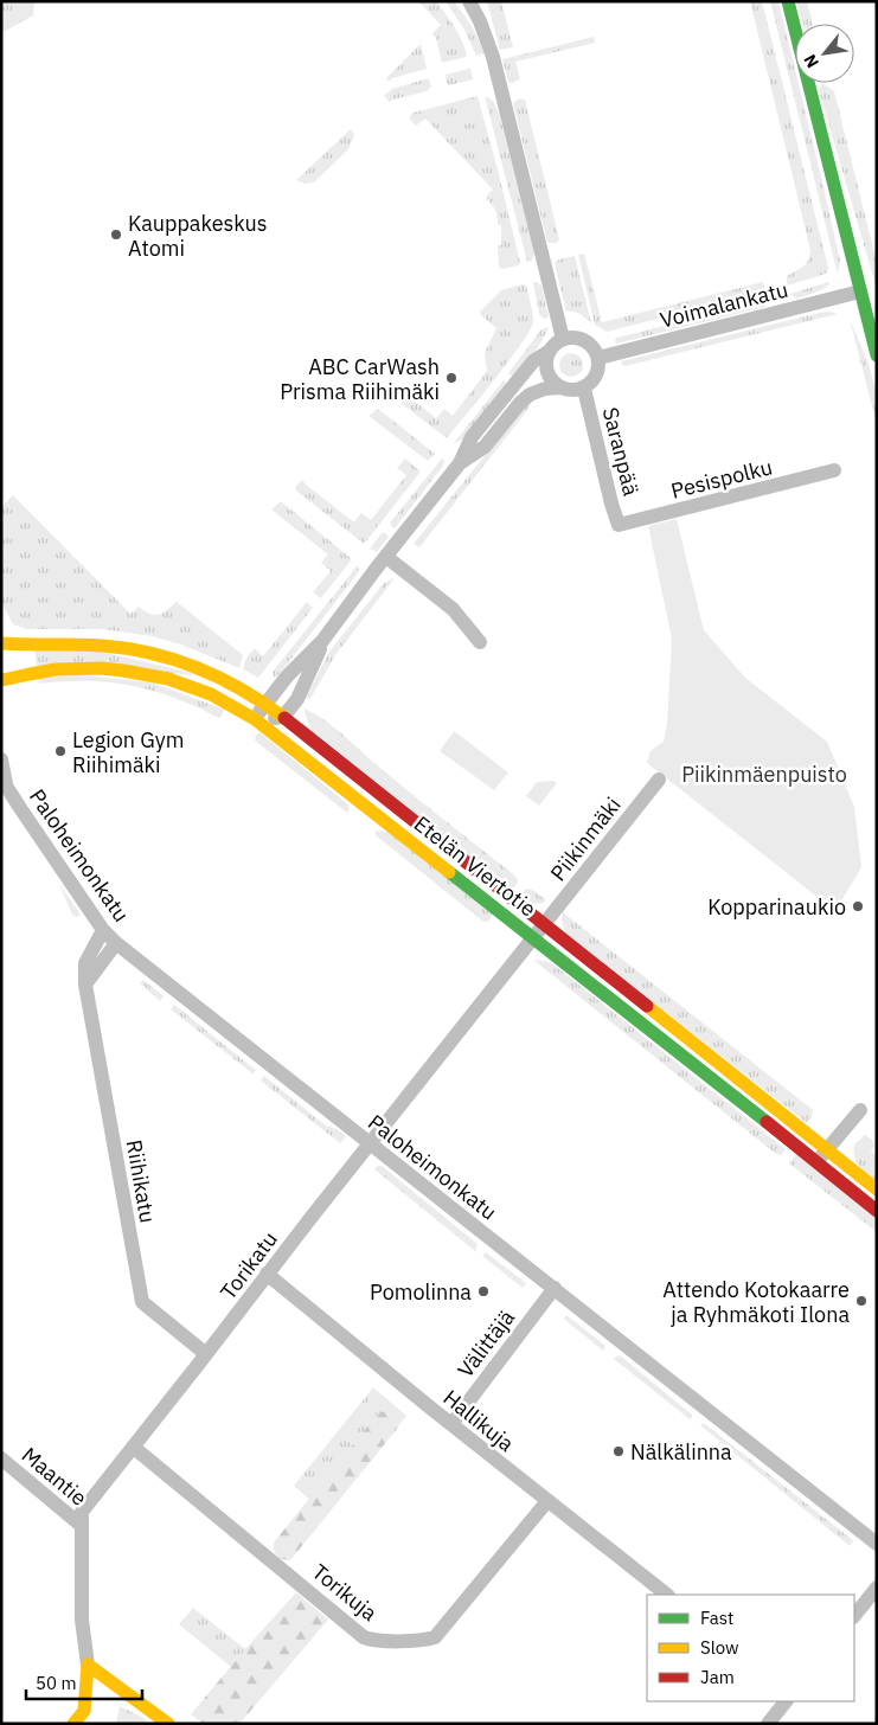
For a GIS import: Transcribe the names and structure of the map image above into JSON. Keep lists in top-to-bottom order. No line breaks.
{"streets":{"street":["Voimalankatu","Saranpää","Pesispolku","Piikinmäki","Paloheimonkatu","Etelän Viertotie","Riihikatu","Torikatu","Välittäjä","Hallikuja","Maantie","Torikuja"]},"crossings":[["Voimalankatu","Saranpää"],["Saranpää","Pesispolku"],["Piikinmäki","Etelän Viertotie"],["Piikinmäki","Torikatu"],["Paloheimonkatu","Riihikatu"],["Paloheimonkatu","Torikatu"],["Paloheimonkatu","Välittäjä"],["Etelän Viertotie","Torikatu"],["Riihikatu","Torikatu"],["Torikatu","Hallikuja"],["Torikatu","Maantie"],["Torikatu","Torikuja"],["Välittäjä","Hallikuja"],["Hallikuja","Torikuja"]],"parks":["Piikinmäenpuisto"],"places":["Kauppakeskus Atomi","ABC CarWash Prisma Riihimäki","Legion Gym Riihimäki","Kopparinaukio","Pomolinna","Attendo Kotokaarre ja Ryhmäkoti Ilona","Nälkälinna"],"legend":["Fast","Slow","Jam"],"scale_bar":"50 m","north":"bottom left"}
